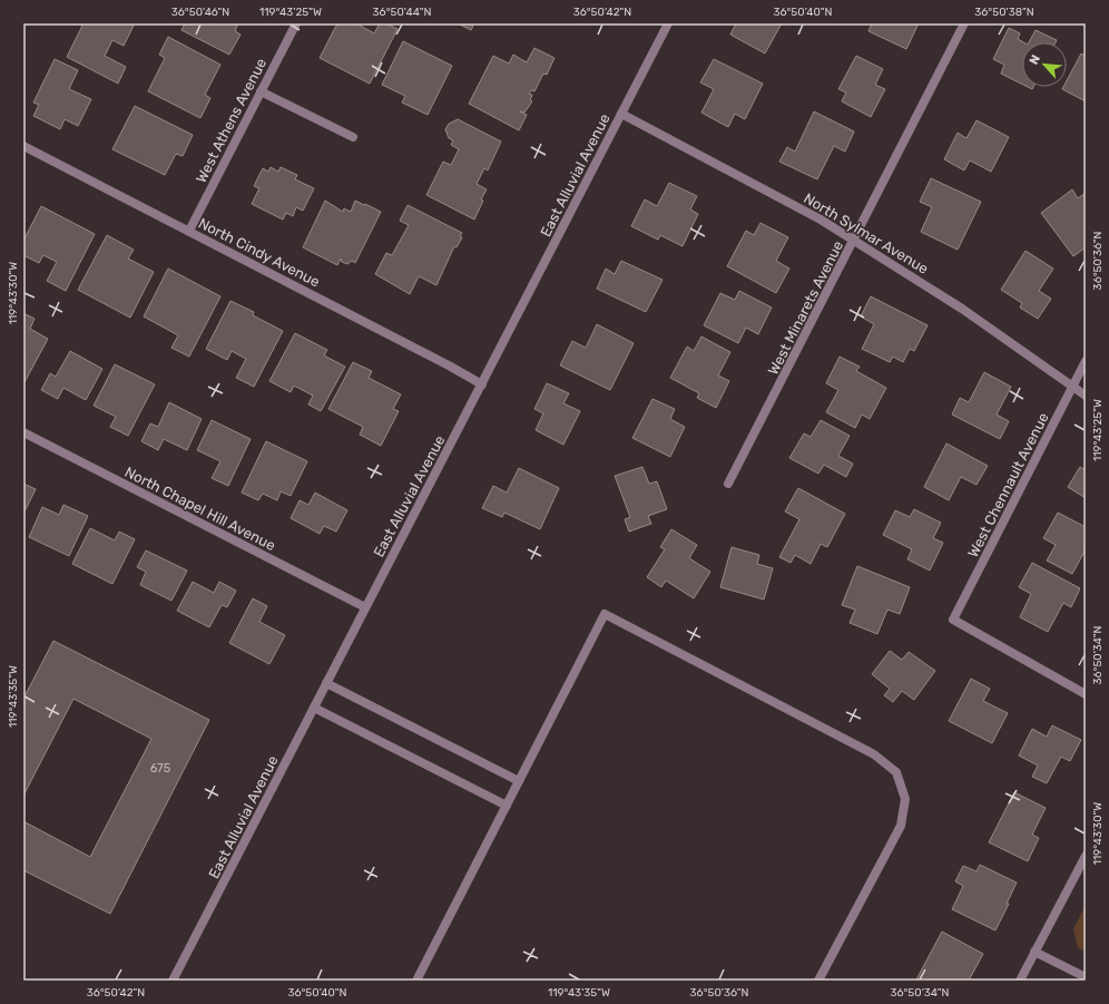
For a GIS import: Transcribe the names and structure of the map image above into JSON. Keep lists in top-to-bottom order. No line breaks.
{"streets":{"street":["West Athens Avenue","East Alluvial Avenue","North Sylmar Avenue","North Cindy Avenue","West Minarets Avenue","West Chennault Avenue","North Chapel Hill Avenue"]},"crossings":[["West Athens Avenue","North Cindy Avenue"],["East Alluvial Avenue","North Sylmar Avenue"],["East Alluvial Avenue","North Cindy Avenue"],["East Alluvial Avenue","North Chapel Hill Avenue"],["North Sylmar Avenue","West Minarets Avenue"],["North Sylmar Avenue","West Chennault Avenue"]],"house_numbers":["675"],"north":"top left","coordinates":["36°50'46\"N","119°43'25\"W","36°50'44\"N","36°50'42\"N","36°50'40\"N","36°50'38\"N","36°50'36\"N","119°43'30\"W","36°50'34\"N","119°43'35\"W"]}
